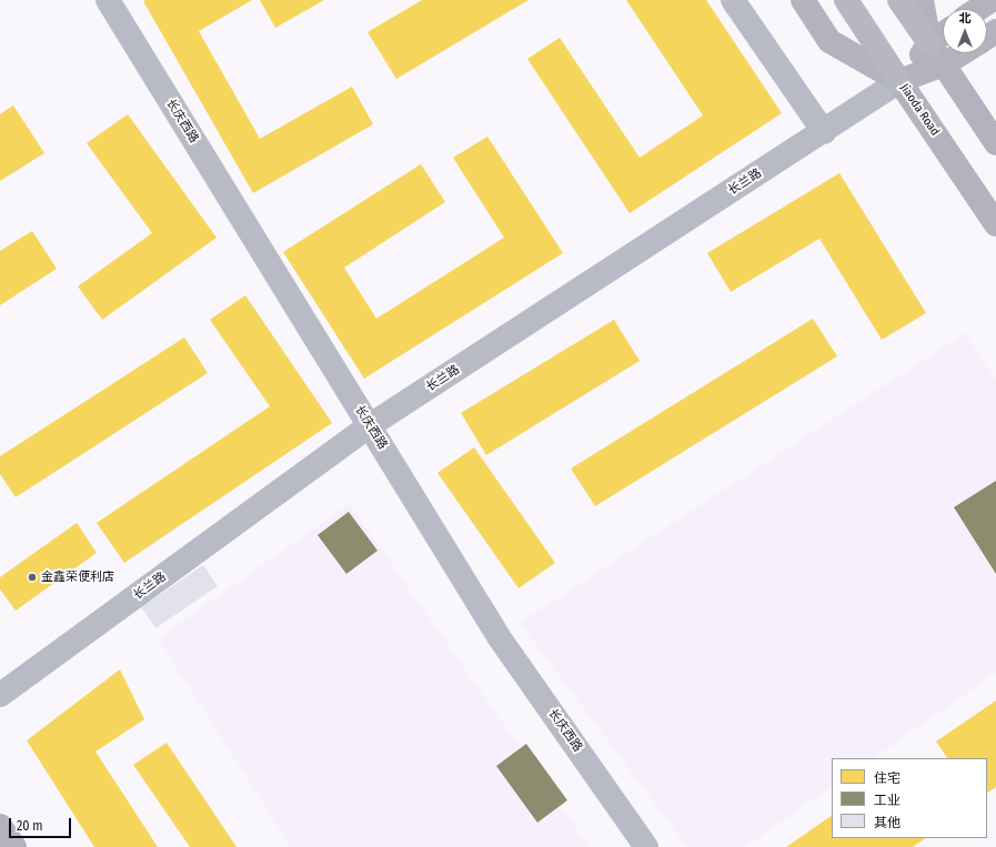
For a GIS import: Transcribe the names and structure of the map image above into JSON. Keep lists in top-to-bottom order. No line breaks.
{"streets":{"main road":["Jiaoda Road"],"street":["长庆西路","长兰路"]},"crossings":[["Jiaoda Road","长兰路"],["长庆西路","长兰路"]],"places":["金鑫荣便利店"],"legend":["住宅","工业","其他"],"scale_bar":"20 m","north":"top"}
